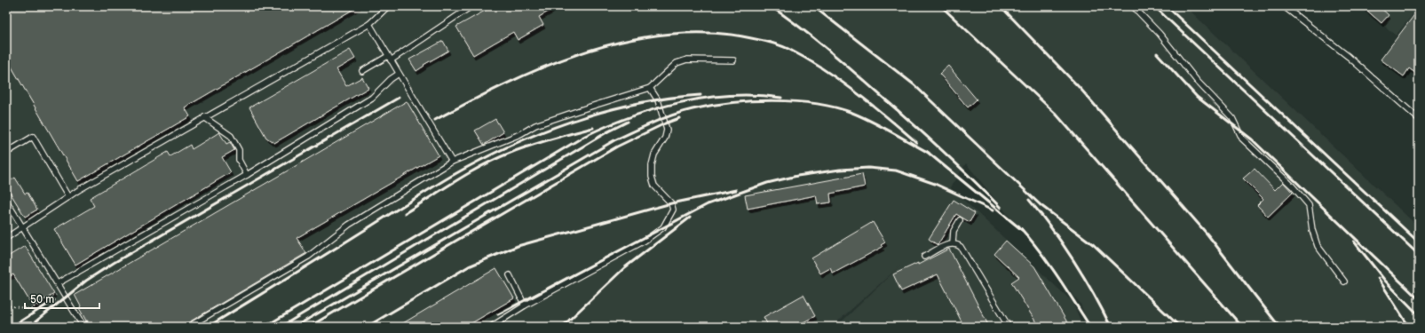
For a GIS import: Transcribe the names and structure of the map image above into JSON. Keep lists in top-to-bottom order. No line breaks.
{"scale_bar":"50 m"}
